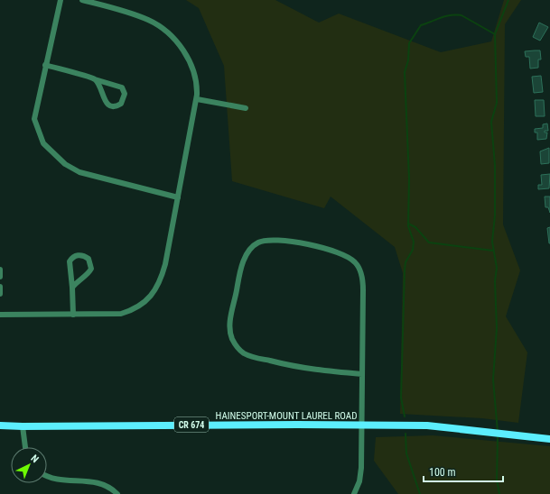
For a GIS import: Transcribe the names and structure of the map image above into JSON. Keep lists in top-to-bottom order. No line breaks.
{"streets":{"main road":["HAINESPORT-MOUNT LAUREL ROAD","CR 674"]},"scale_bar":"100 m","north":"top right"}
